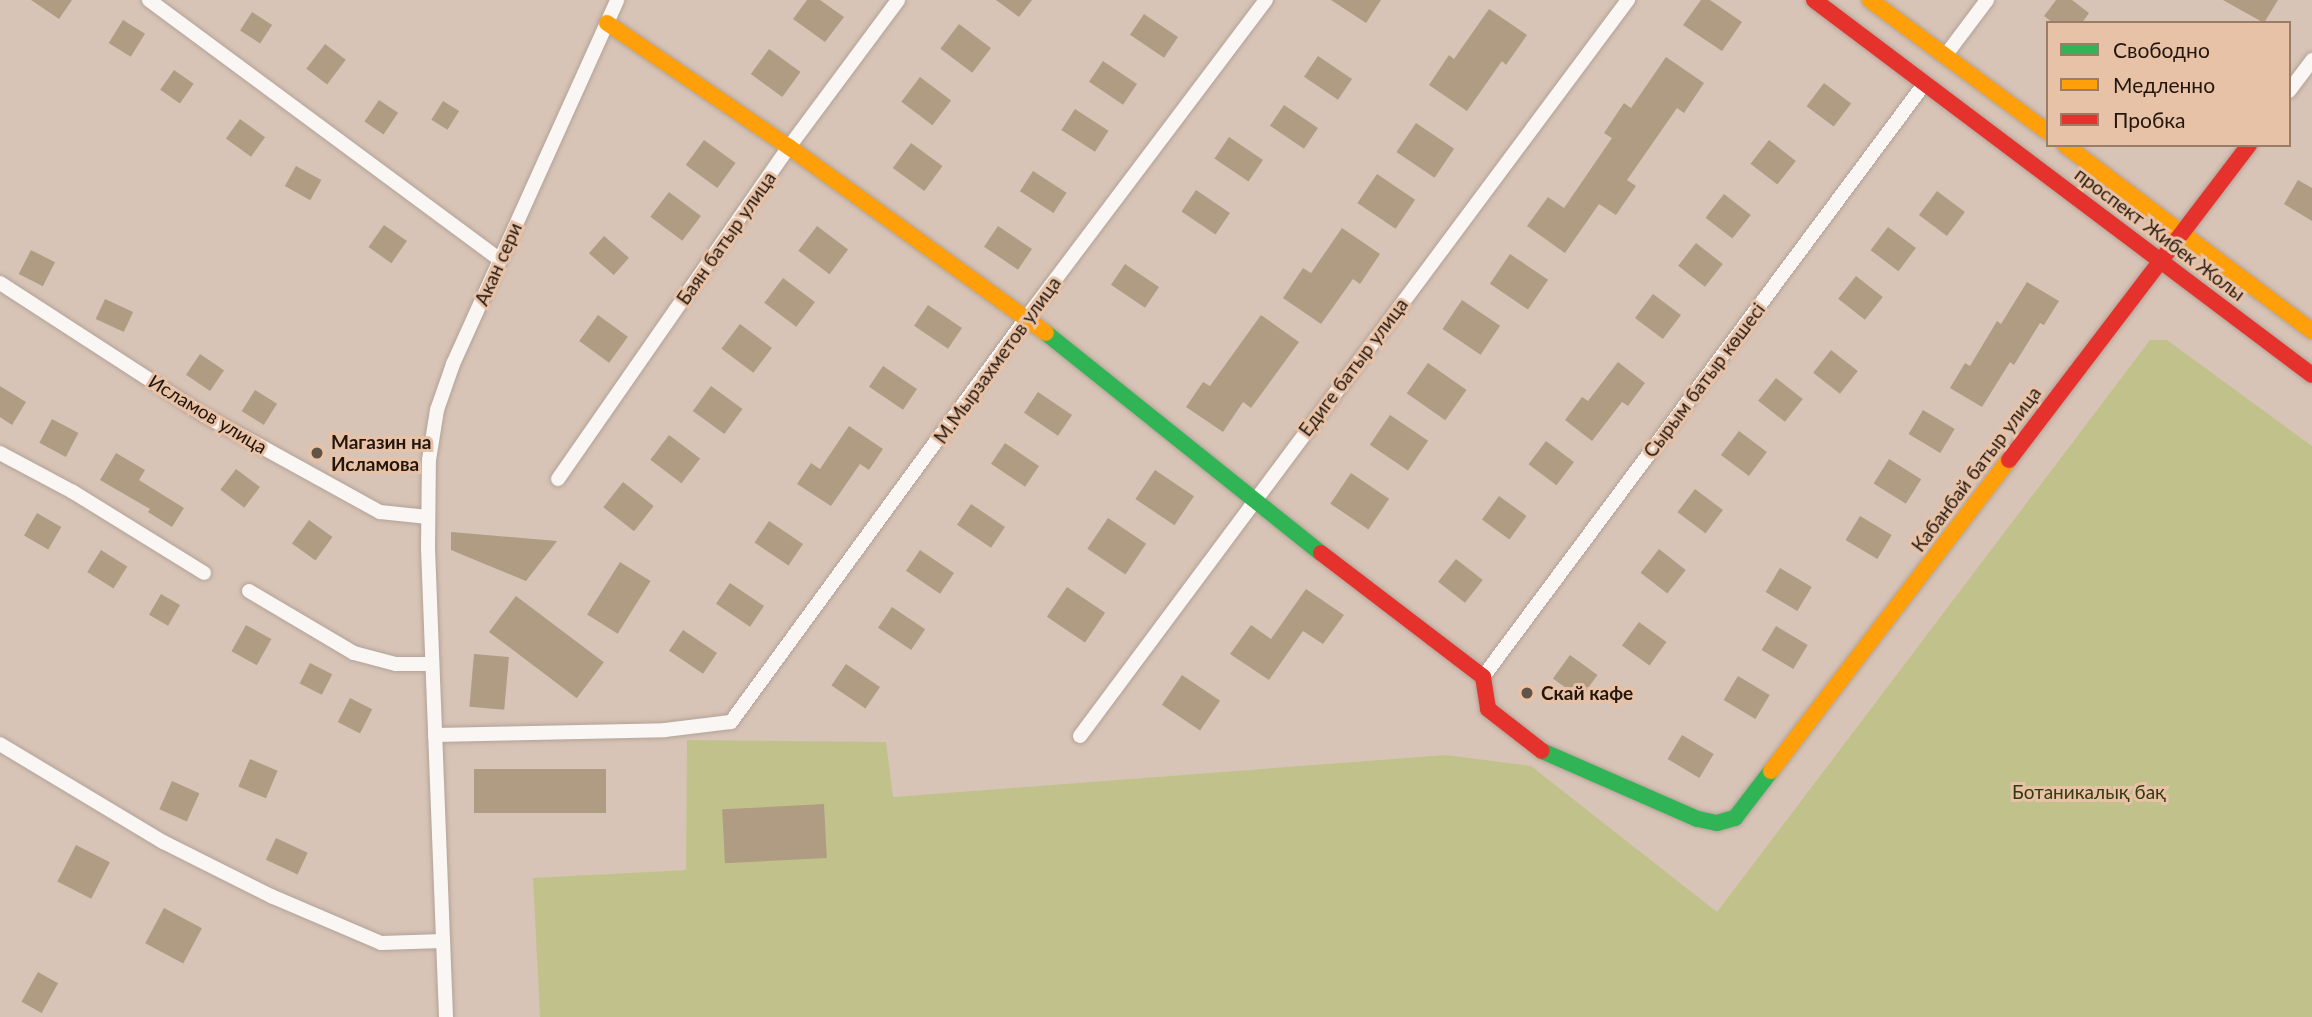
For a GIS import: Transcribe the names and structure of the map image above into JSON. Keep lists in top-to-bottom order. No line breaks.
{"streets":{"street":["проспект Жибек Жолы","Баян батыр улица","Акан сери","М.Мырзахметов улица","Едиге батыр улица","Сырым батыр көшесі","Исламов улица","Кабанбай батыр улица"]},"crossings":[["проспект Жибек Жолы","Сырым батыр көшесі"],["проспект Жибек Жолы","Кабанбай батыр улица"],["Акан сери","М.Мырзахметов улица"],["Акан сери","Исламов улица"],["Сырым батыр көшесі","Кабанбай батыр улица"]],"parks":["Ботаникалық бақ"],"places":["Магазин на Исламова","Скай кафе"],"legend":["Свободно","Медленно","Пробка"]}
